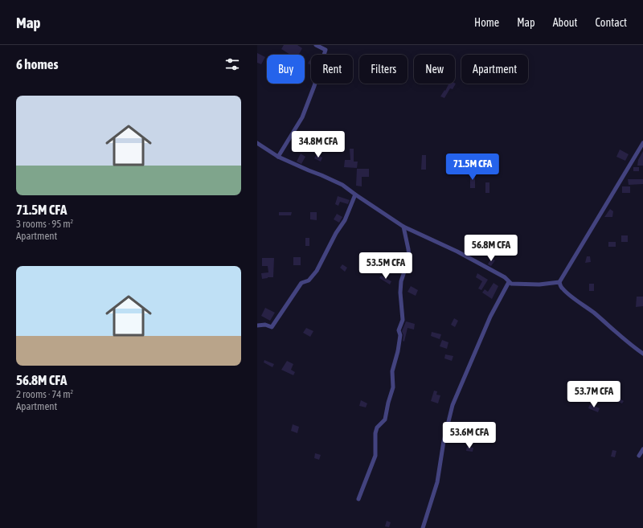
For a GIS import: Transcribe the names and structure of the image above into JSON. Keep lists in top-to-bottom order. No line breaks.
{"page":{"header":"Map","nav":["Home","Map","About","Contact"],"heading":"6 homes","chip":["Buy","Rent","Filters","New","Apartment"],"list":[{"name":"71.5M CFA","note":"3 rooms · 95 m² · Apartment"},{"name":"56.8M CFA","note":"2 rooms · 74 m² · Apartment"}],"price":["34.8M CFA","71.5M CFA","56.8M CFA","53.5M CFA","53.7M CFA","53.6M CFA"]}}
